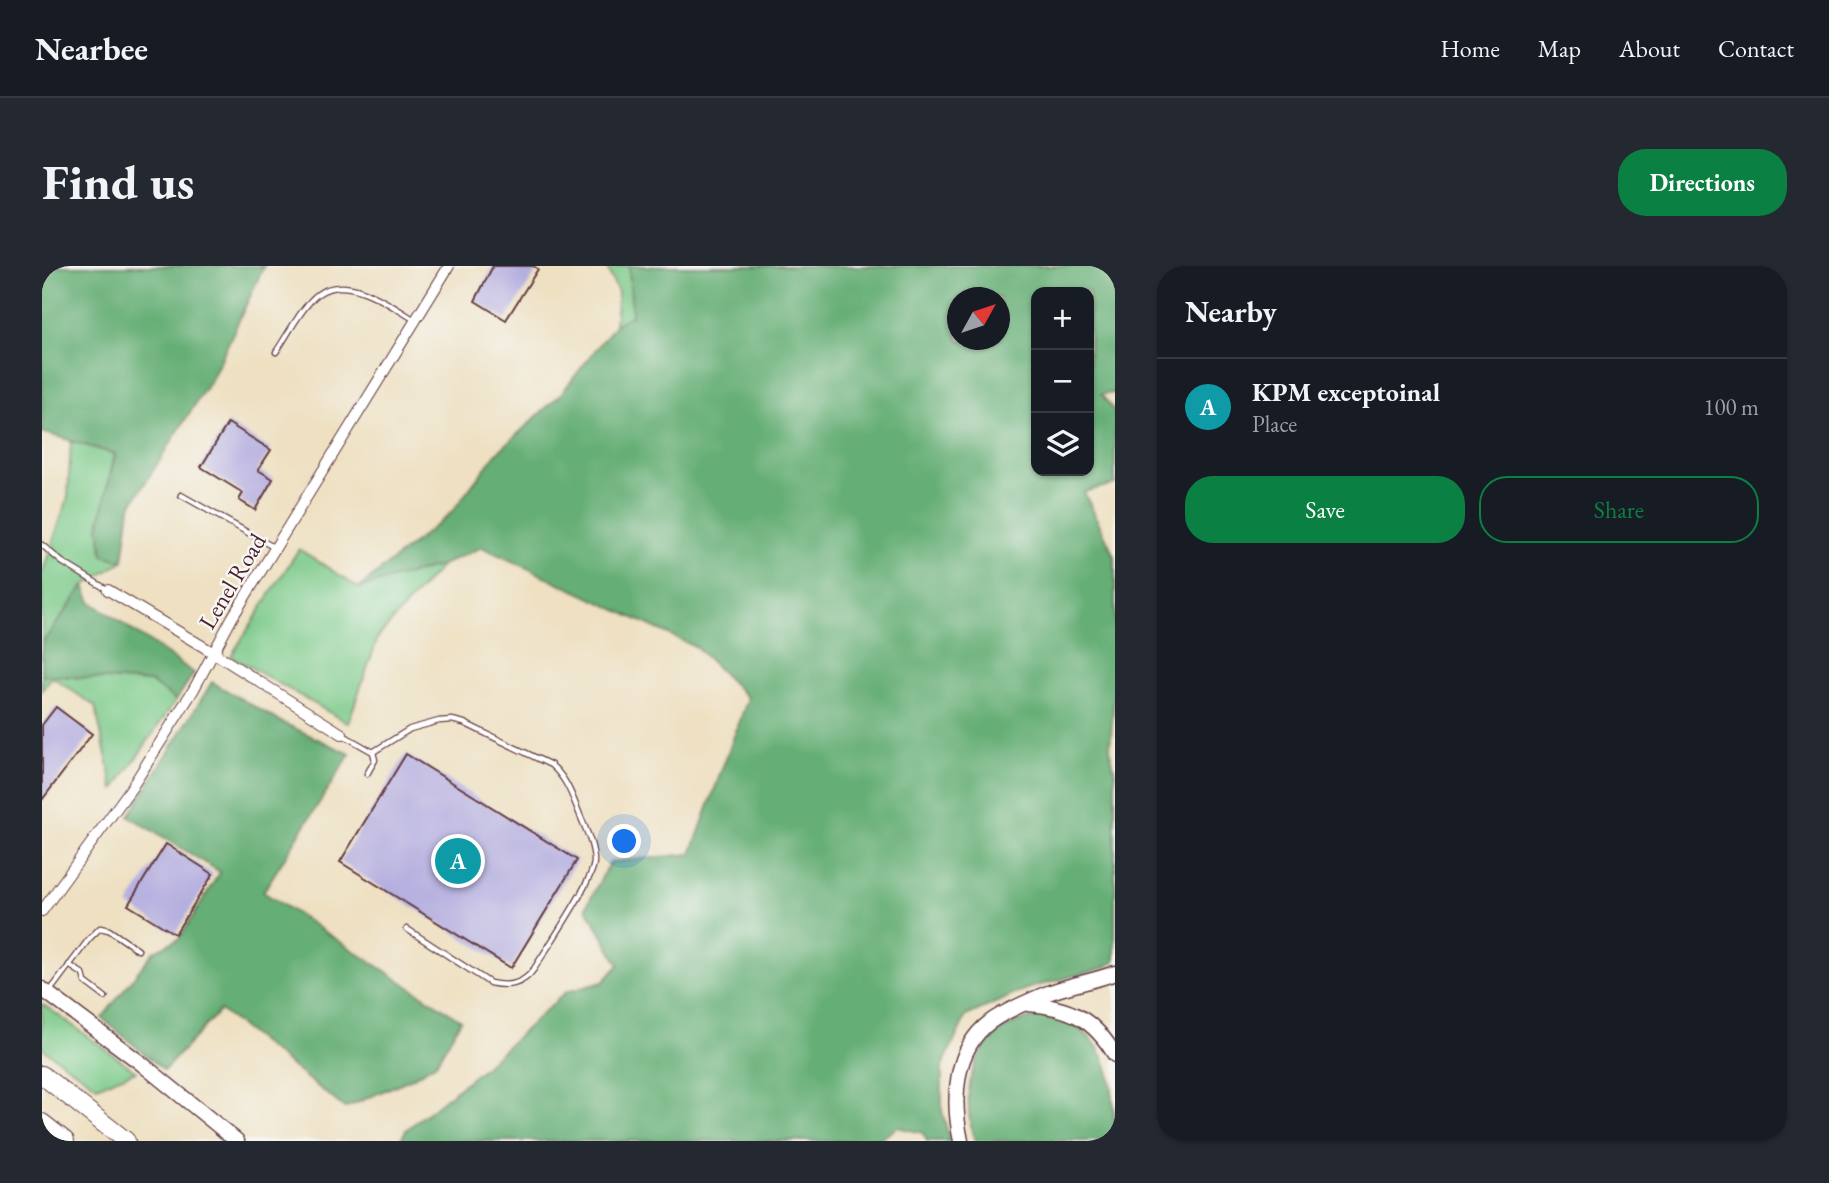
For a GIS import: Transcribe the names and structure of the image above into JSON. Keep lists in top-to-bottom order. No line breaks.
{"streets":{"street":["Lenel Road"]},"north":"top right","page":{"header":"Nearbee","nav":["Home","Map","About","Contact"],"buttons":["Directions",["Save","Share"]],"title":"Find us","heading":"Nearby","map_buttons":["+","−"],"list":[{"mark":"A","name":"KPM exceptoinal","note":"Place","value":"100 m"}],"pins":"A"}}
